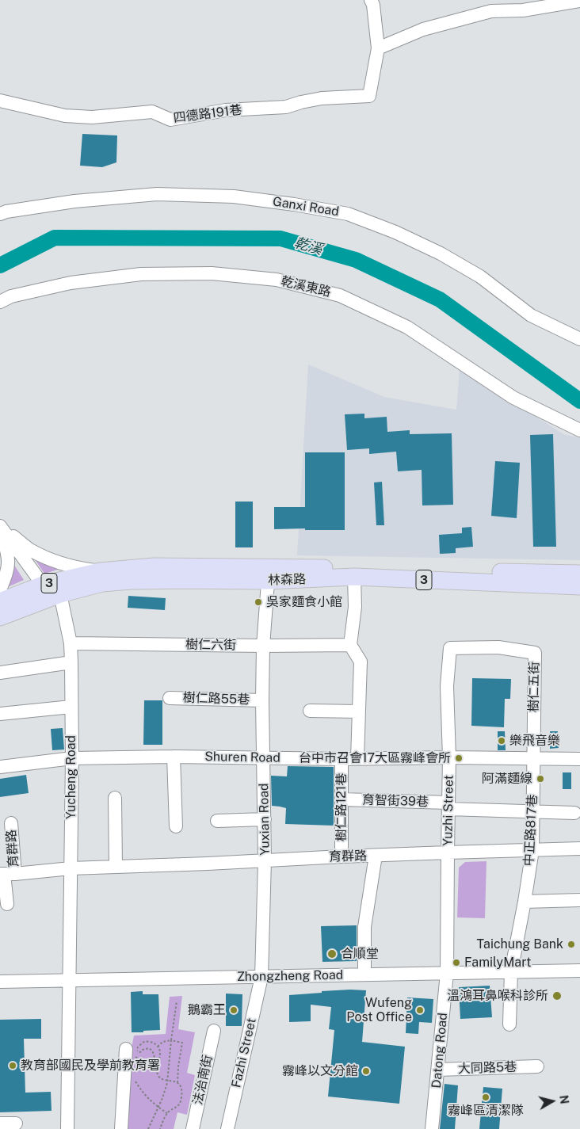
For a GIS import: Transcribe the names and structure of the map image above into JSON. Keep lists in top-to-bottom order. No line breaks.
{"streets":{"main road":["林森路","3"],"street":["四德路191巷","Ganxi Road","乾溪東路","樹仁六街","樹仁五街","樹仁路55巷","Shuren Road","Yucheng Road","育智街39巷","樹仁路121巷","Yuzhi Street","Yuxian Road","中正路817巷","育群路","Zhongzheng Road","Datong Road","Fazhi Street","大同路5巷","法治南街"]},"crossings":[["林森路","Yucheng Road"],["林森路","Yuxian Road"],["樹仁六街","Yucheng Road"],["樹仁六街","Yuxian Road"],["樹仁五街","Shuren Road"],["樹仁五街","Yuzhi Street"],["樹仁五街","中正路817巷"],["樹仁路55巷","Yuxian Road"],["Shuren Road","Yucheng Road"],["Shuren Road","樹仁路121巷"],["Shuren Road","Yuzhi Street"],["Shuren Road","Yuxian Road"],["Shuren Road","中正路817巷"],["Yucheng Road","育群路"],["Yucheng Road","Zhongzheng Road"],["育智街39巷","樹仁路121巷"],["育智街39巷","Yuzhi Street"],["育智街39巷","中正路817巷"],["樹仁路121巷","育群路"],["Yuzhi Street","育群路"],["Yuzhi Street","Zhongzheng Road"],["Yuzhi Street","Datong Road"],["Yuxian Road","育群路"],["Yuxian Road","Zhongzheng Road"],["Yuxian Road","Fazhi Street"],["中正路817巷","育群路"],["中正路817巷","Zhongzheng Road"],["Zhongzheng Road","Datong Road"],["Zhongzheng Road","Fazhi Street"],["Datong Road","大同路5巷"]],"water":["乾溪"],"places":["吳家麵食小館","樂飛音樂","台中市召會17大區霧峰會所","阿滿麵線","Taichung Bank","合順堂","FamilyMart","溫鴻耳鼻喉科診所","鵝霸王","Wufeng Post Office","教育部國民及學前教育署","霧峰以文分館","霧峰區清潔隊"],"north":"right"}
